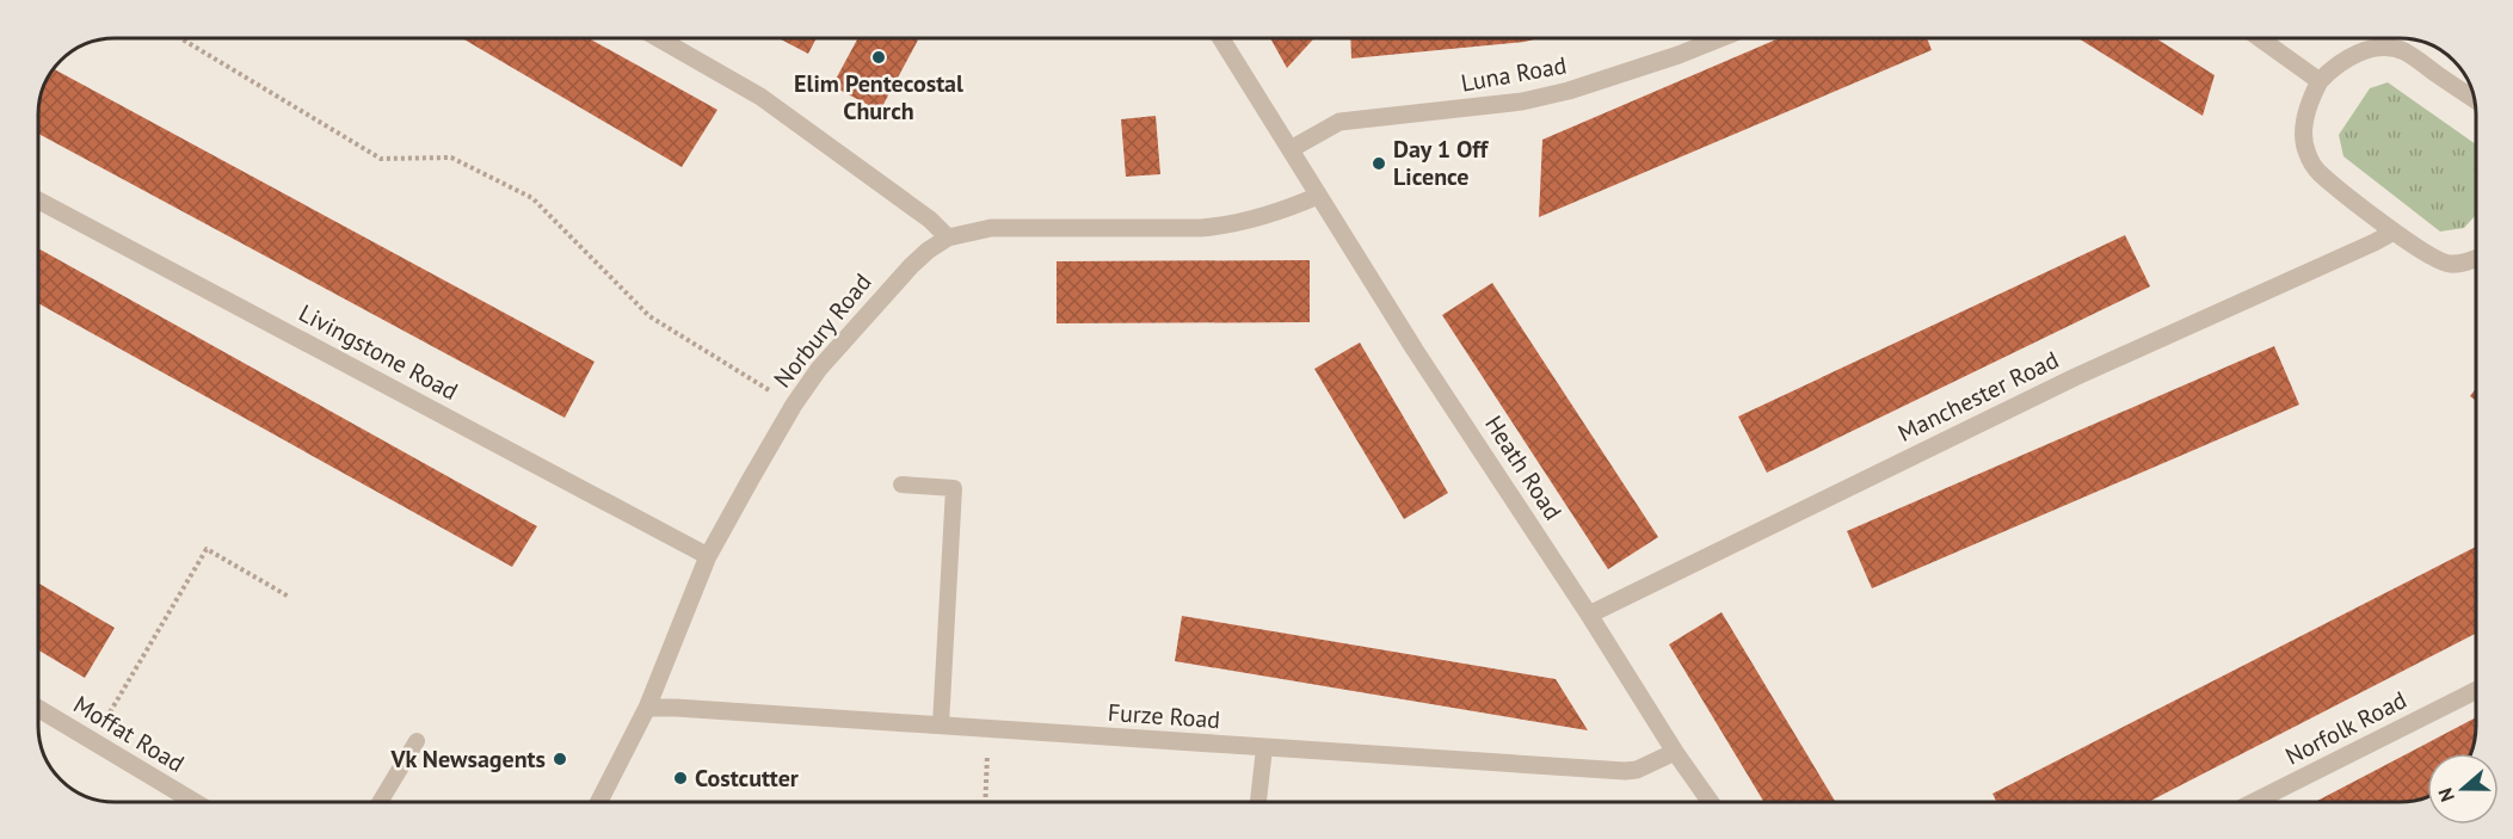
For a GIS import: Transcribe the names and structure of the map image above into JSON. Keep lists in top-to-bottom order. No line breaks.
{"streets":{"street":["Luna Road","Norbury Road","Livingstone Road","Manchester Road","Heath Road","Furze Road","Norfolk Road","Moffat Road"]},"crossings":[["Luna Road","Heath Road"],["Norbury Road","Livingstone Road"],["Norbury Road","Heath Road"],["Norbury Road","Furze Road"],["Manchester Road","Heath Road"],["Heath Road","Furze Road"]],"places":["Elim Pentecostal Church","Day 1 Off Licence","Vk Newsagents","Costcutter"],"north":"left"}
